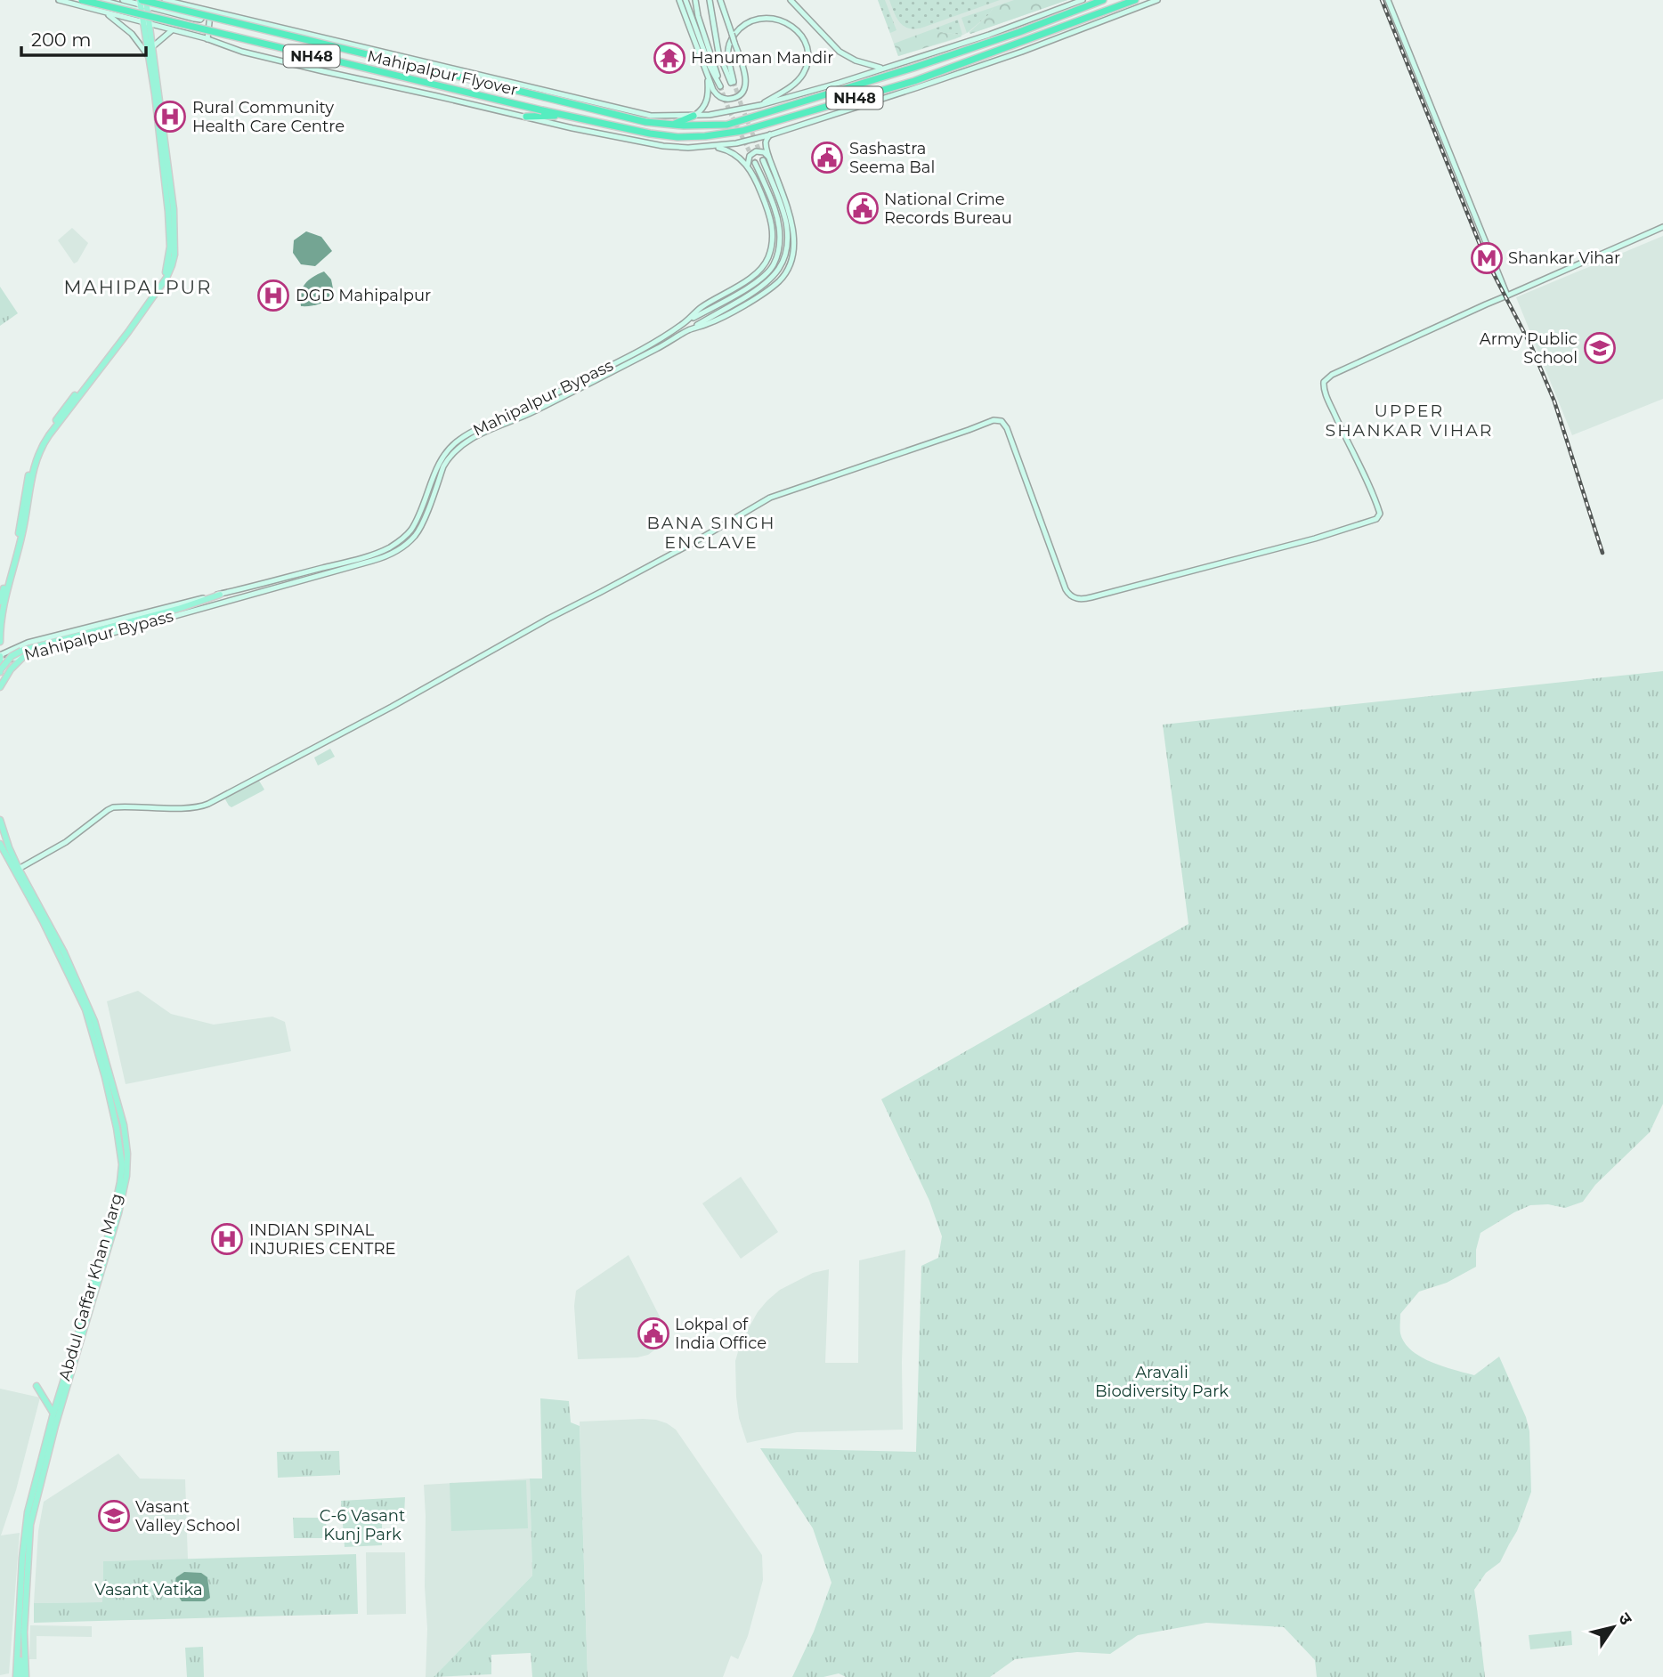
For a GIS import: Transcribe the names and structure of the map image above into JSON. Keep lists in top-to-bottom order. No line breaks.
{"streets":{"highway":["NH48","Mahipalpur Flyover"],"main road":["Abdul Gaffar Khan Marg"],"street":["Mahipalpur Bypass"]},"crossings":[["NH48","Mahipalpur Flyover"]],"districts":["MAHIPALPUR","UPPER SHANKAR VIHAR","BANA SINGH ENCLAVE"],"parks":["Aravali Biodiversity Park","C-6 Vasant Kunj Park","Vasant Vatika"],"places":{"temple":["Hanuman Mandir"],"hospital":["Rural Community Health Care Centre","DGD Mahipalpur","INDIAN SPINAL INJURIES CENTRE"],"public building":["Sashastra Seema Bal","National Crime Records Bureau","Lokpal of India Office"],"metro station":["Shankar Vihar"],"school or university":["Army Public School","Vasant Valley School"]},"scale_bar":"200 m","north":"top right"}
